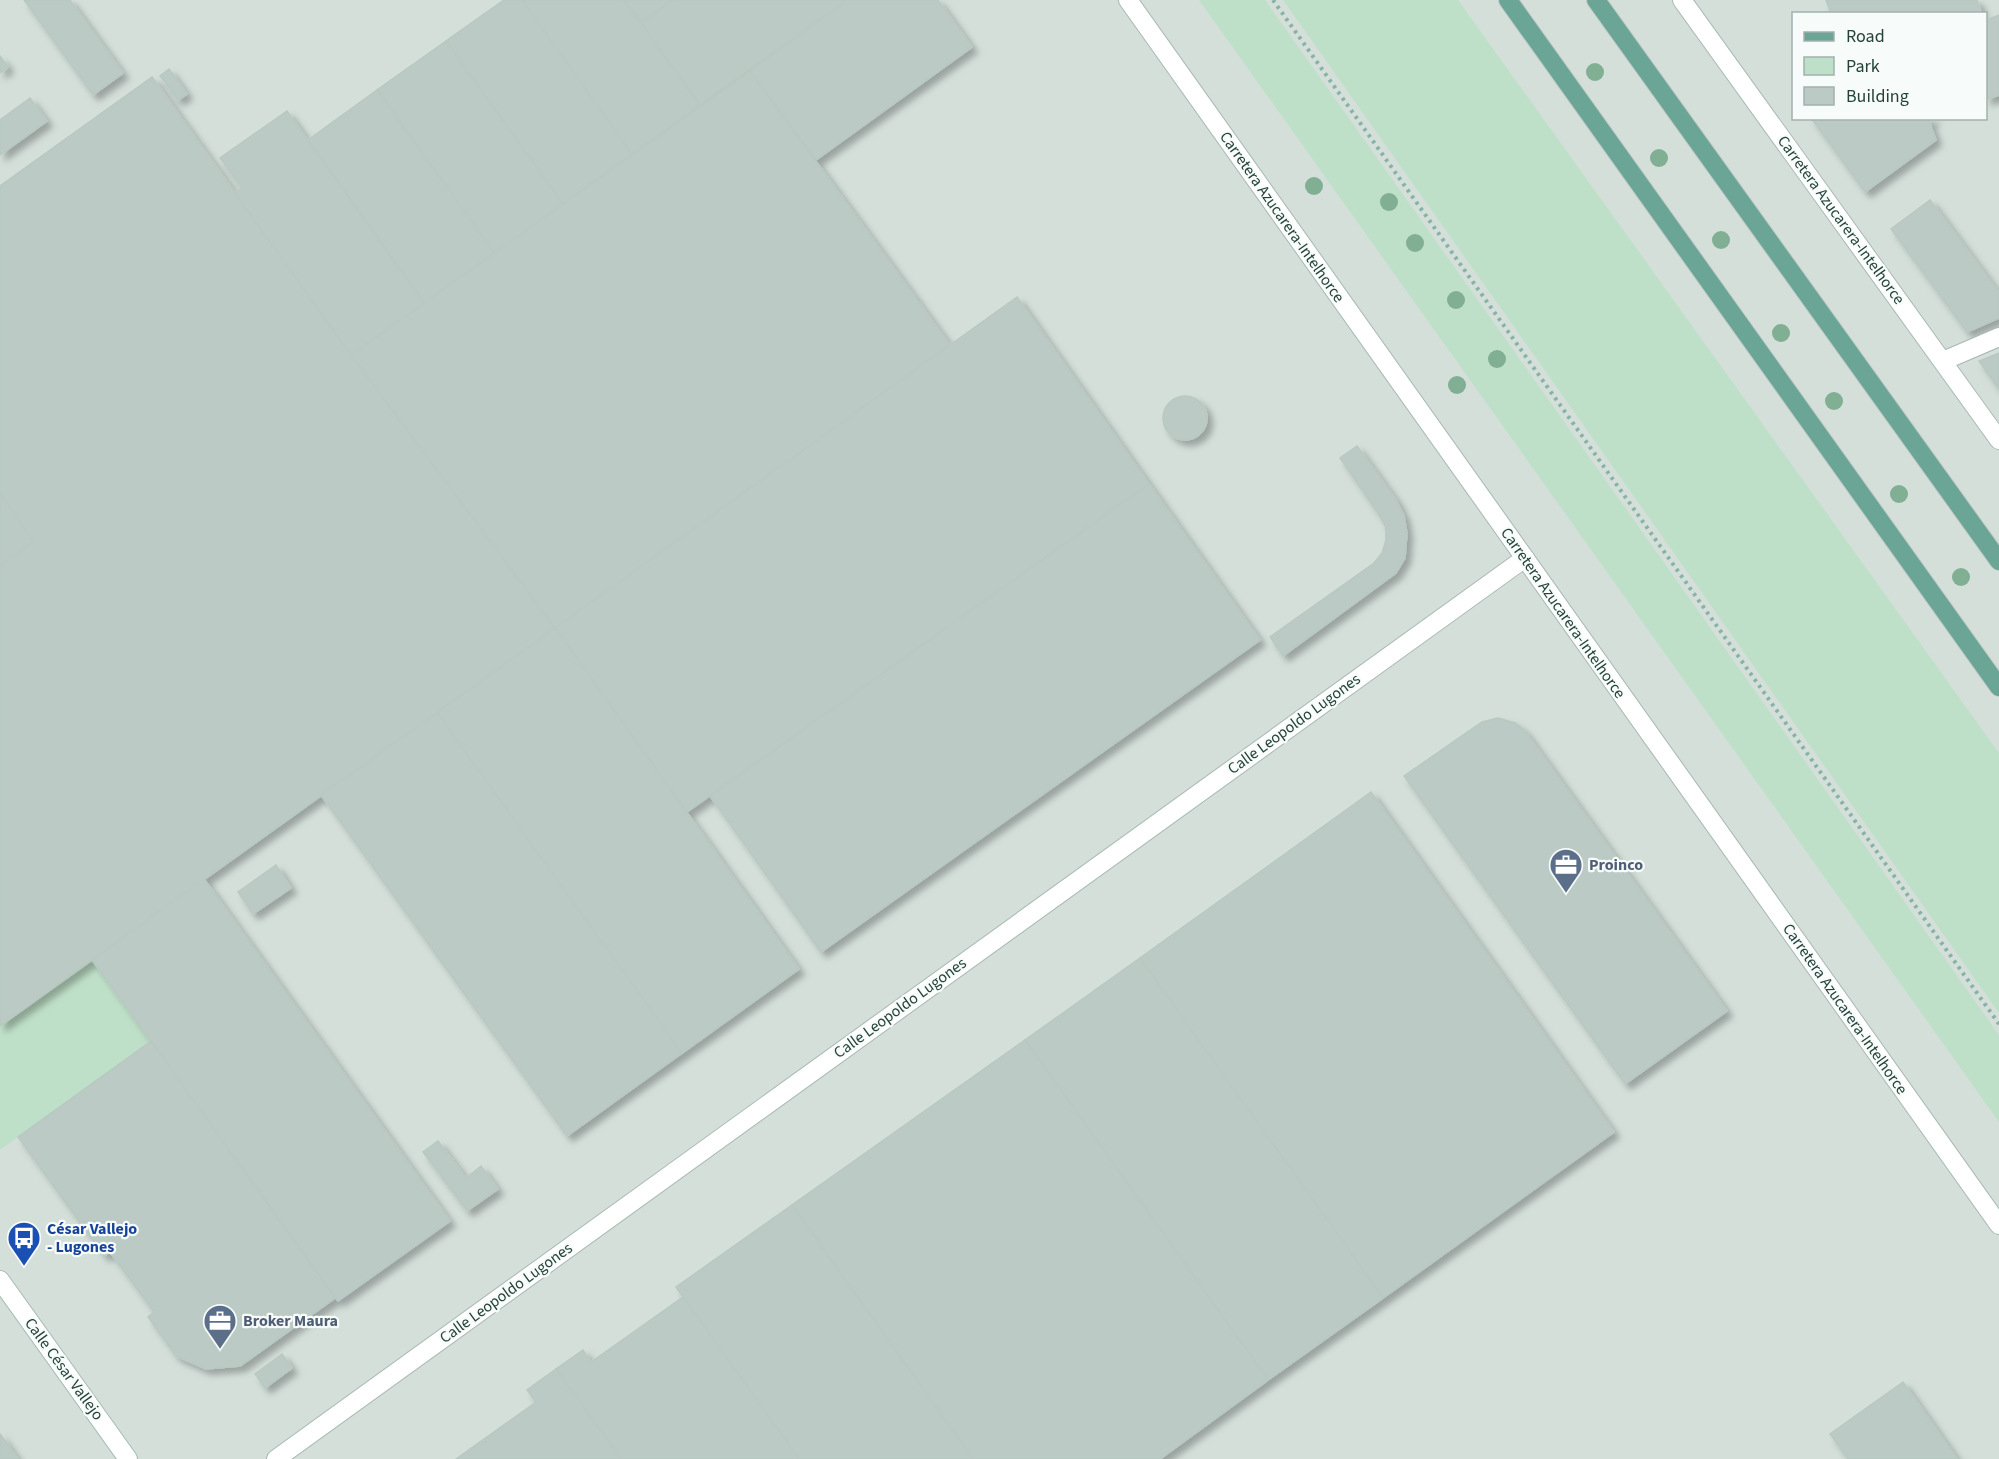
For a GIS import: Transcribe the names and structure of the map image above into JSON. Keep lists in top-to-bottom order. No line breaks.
{"streets":{"street":["Carretera Azucarera-Intelhorce","Calle Leopoldo Lugones","Calle César Vallejo"]},"crossings":[["Carretera Azucarera-Intelhorce","Calle Leopoldo Lugones"]],"places":{"office":["Proinco","Broker Maura"],"bus stop":["César Vallejo - Lugones"]},"legend":["Road","Park","Building"]}
